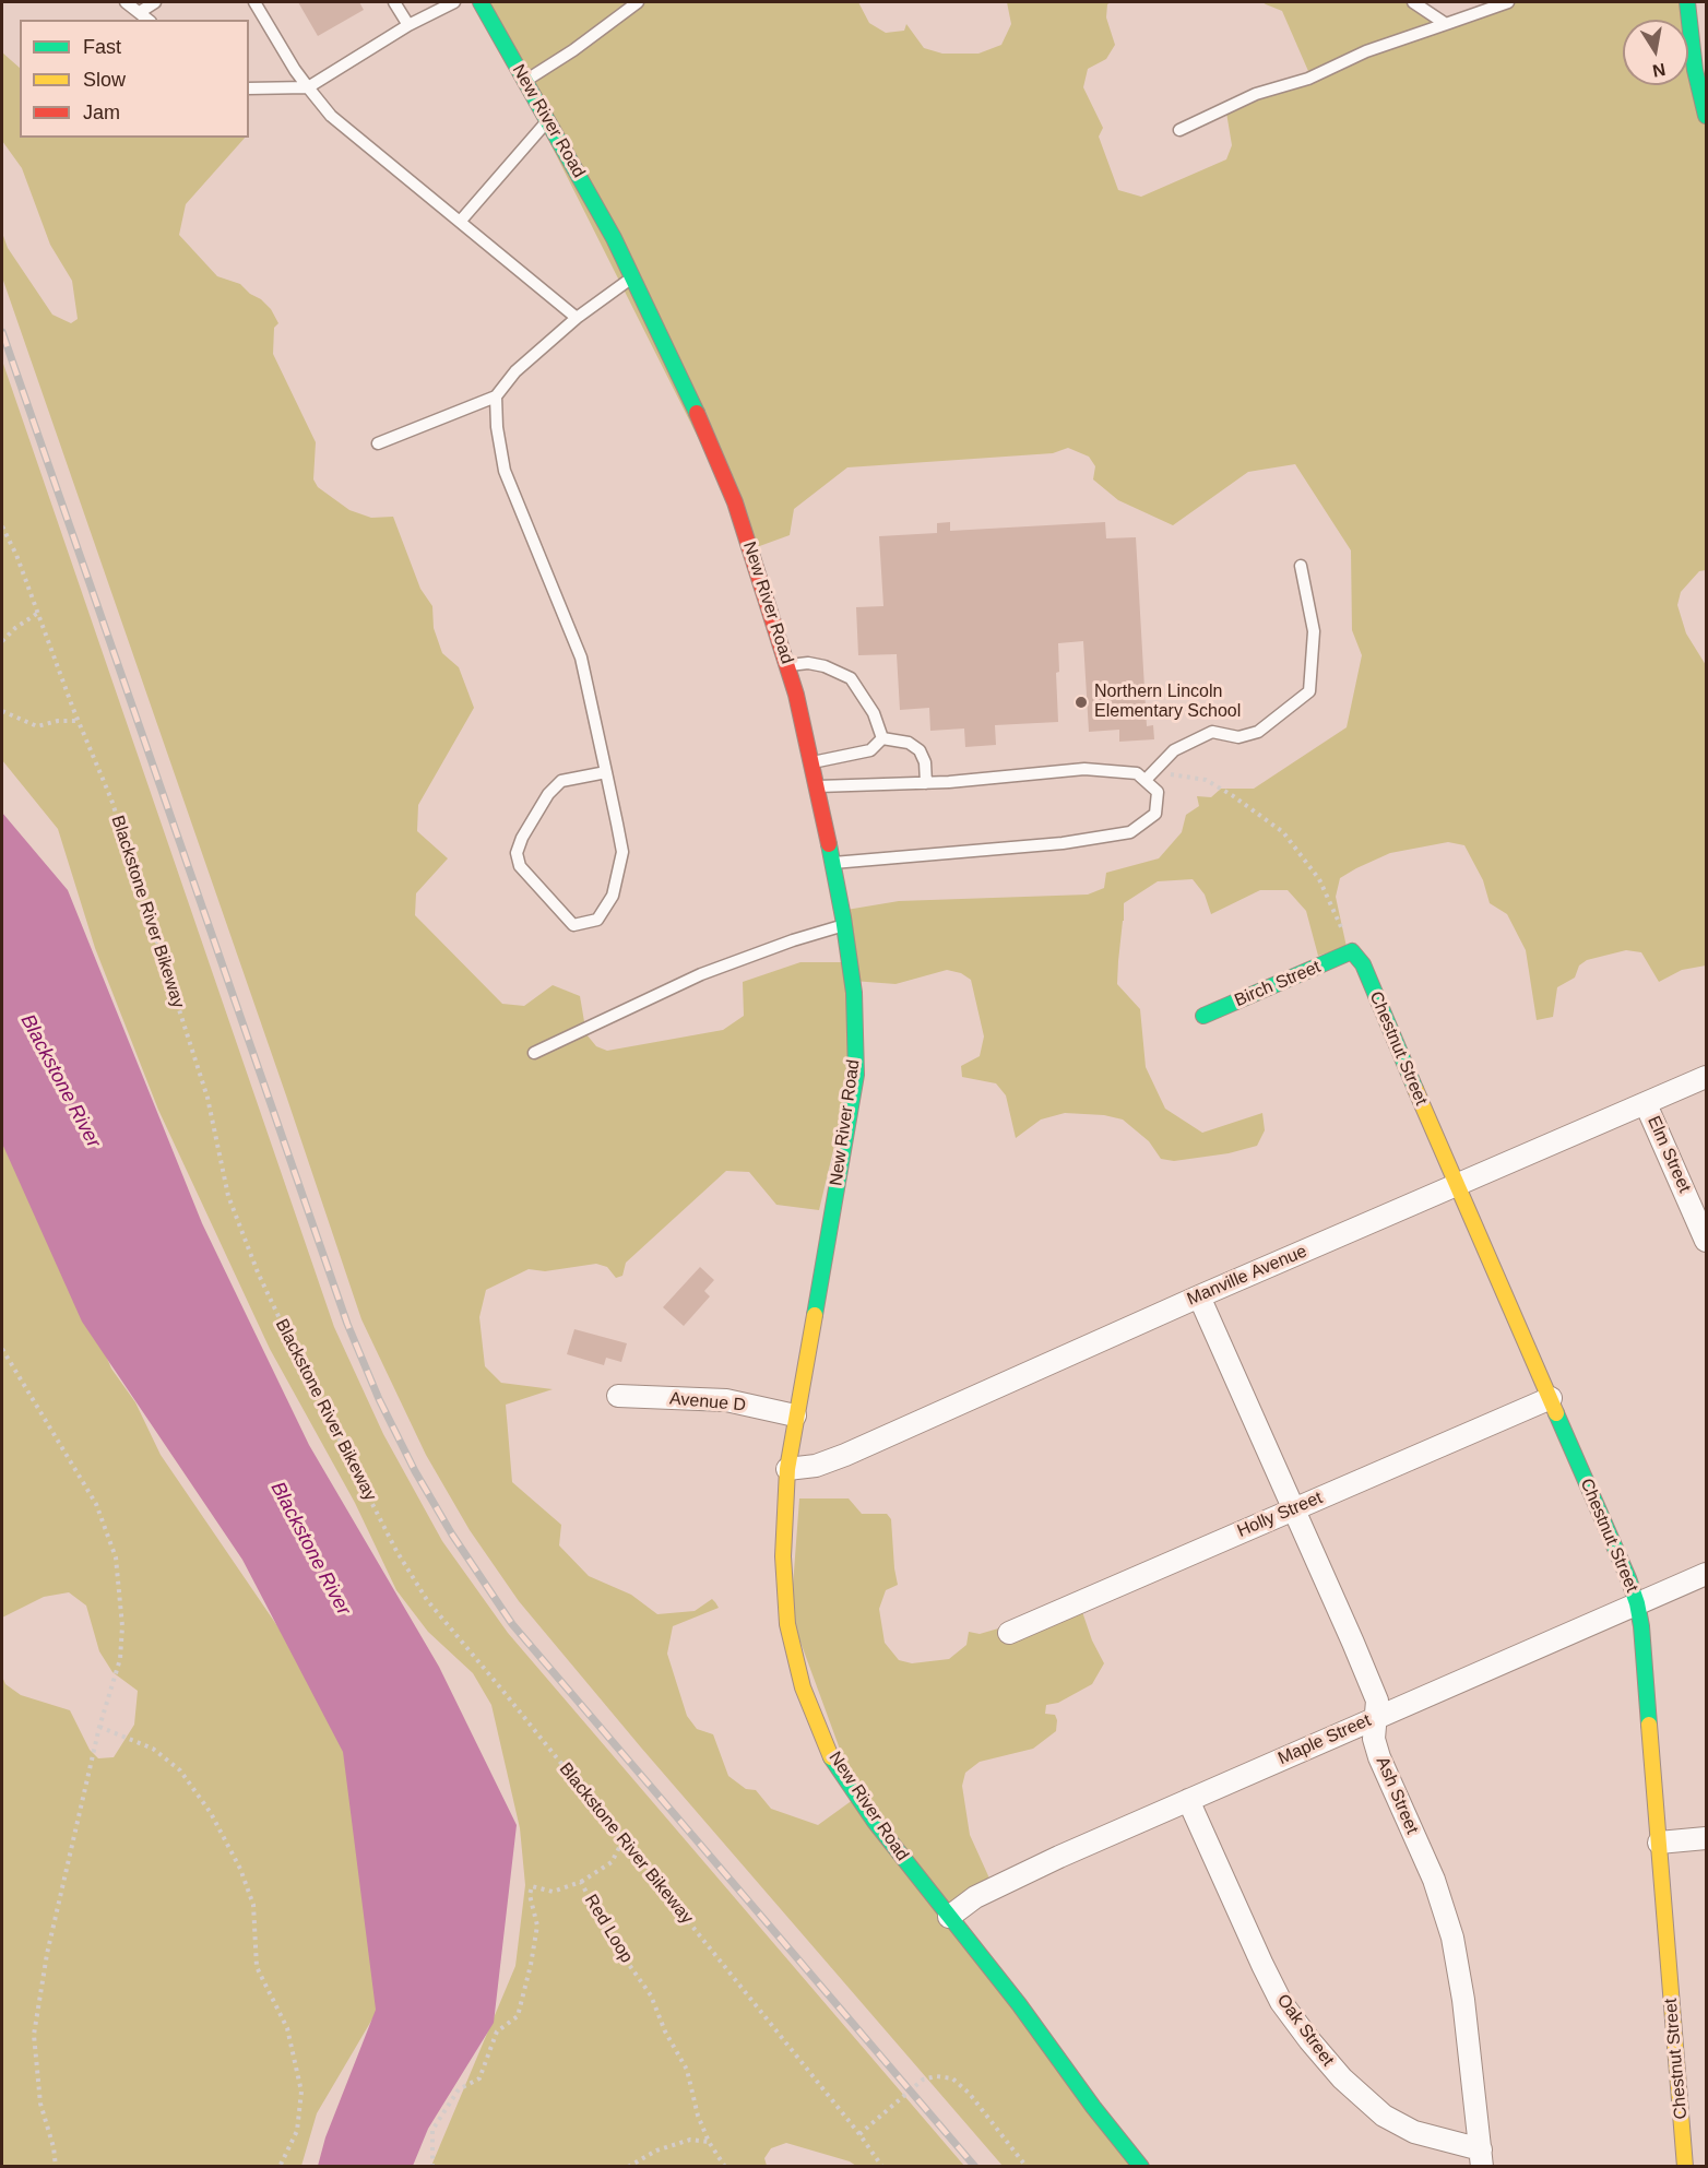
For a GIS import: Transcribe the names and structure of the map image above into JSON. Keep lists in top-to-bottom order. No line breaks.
{"streets":{"street":["New River Road","Birch Street","Chestnut Street","Elm Street","Manville Avenue","Avenue D","Holly Street","Maple Street","Ash Street","Oak Street"],"path":["Blackstone River Bikeway","Red Loop"]},"crossings":[["New River Road","Manville Avenue"],["New River Road","Avenue D"],["New River Road","Maple Street"],["Birch Street","Chestnut Street"],["Chestnut Street","Manville Avenue"],["Chestnut Street","Holly Street"],["Chestnut Street","Maple Street"],["Elm Street","Manville Avenue"],["Manville Avenue","Ash Street"],["Holly Street","Ash Street"],["Maple Street","Ash Street"],["Maple Street","Oak Street"],["Ash Street","Oak Street"]],"water":["Blackstone River"],"places":["Northern Lincoln Elementary School"],"legend":["Fast","Slow","Jam"],"north":"bottom"}
